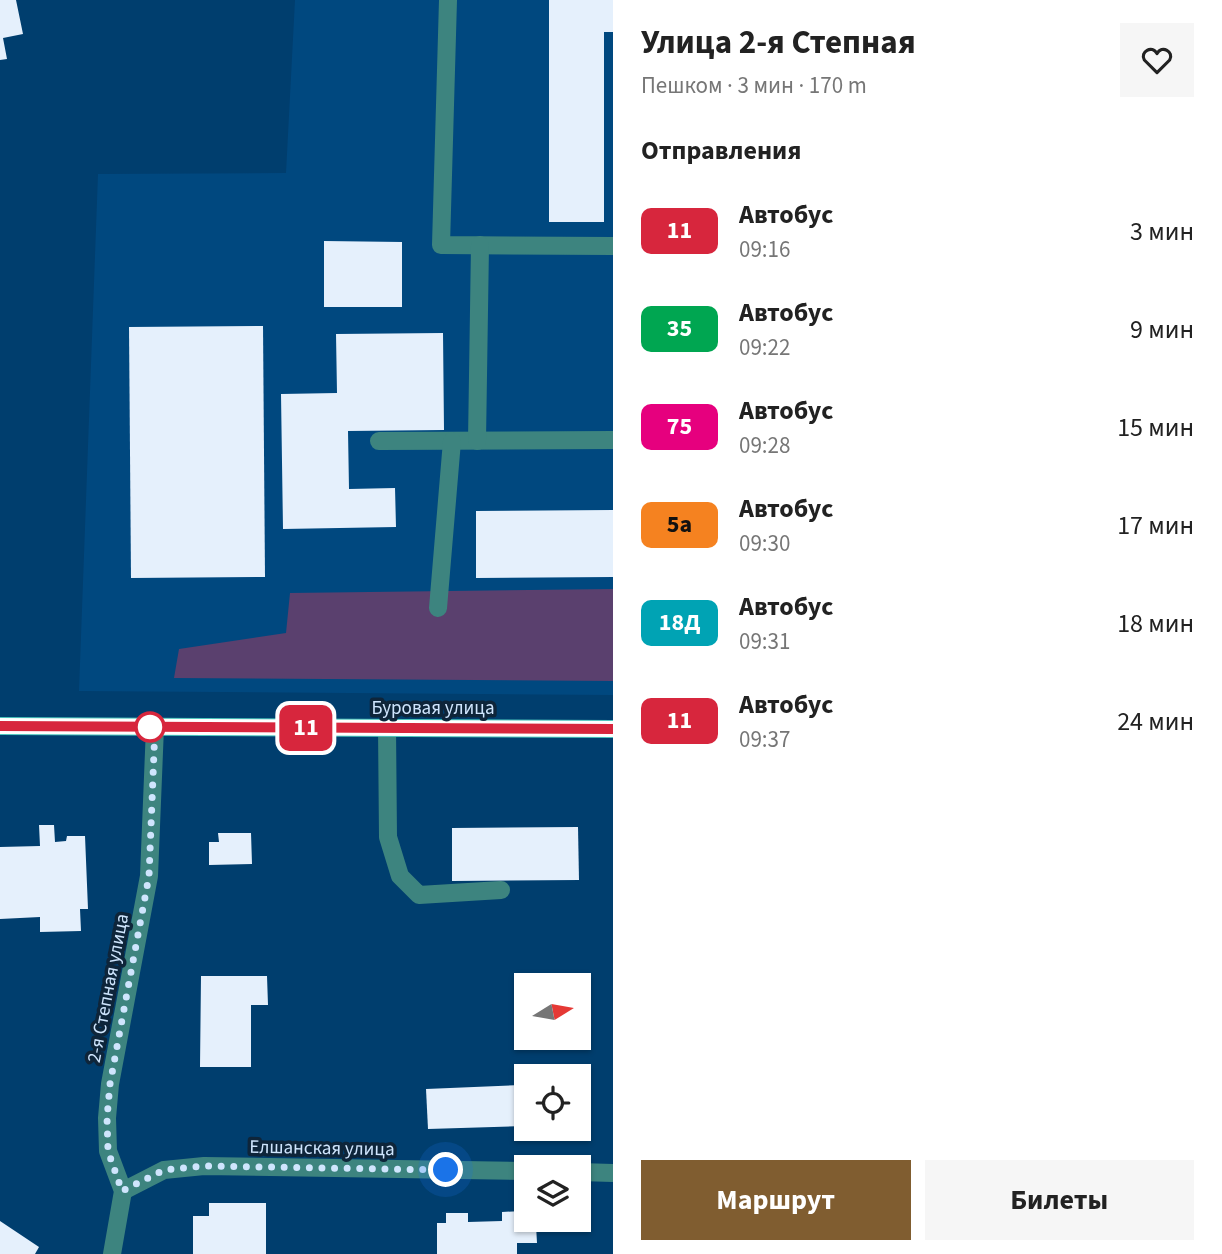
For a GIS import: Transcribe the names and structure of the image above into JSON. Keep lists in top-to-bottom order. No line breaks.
{"streets":{"main road":["Буровая улица"],"street":["2-я Степная улица","Елшанская улица"]},"crossings":[["Буровая улица","2-я Степная улица"],["2-я Степная улица","Елшанская улица"]],"lines":["bus line 11"],"north":"right","page":{"on_map":"11","heading":[["Улица 2-я Степная","Пешком · 3 мин · 170 m"],"Отправления"],"list":[{"mark":"11","name":"Автобус","note":"09:16","value":"3 мин"},{"mark":"35","name":"Автобус","note":"09:22","value":"9 мин"},{"mark":"75","name":"Автобус","note":"09:28","value":"15 мин"},{"mark":"5а","name":"Автобус","note":"09:30","value":"17 мин"},{"mark":"18Д","name":"Автобус","note":"09:31","value":"18 мин"},{"mark":"11","name":"Автобус","note":"09:37","value":"24 мин"}],"buttons":["Маршрут","Билеты"]}}
